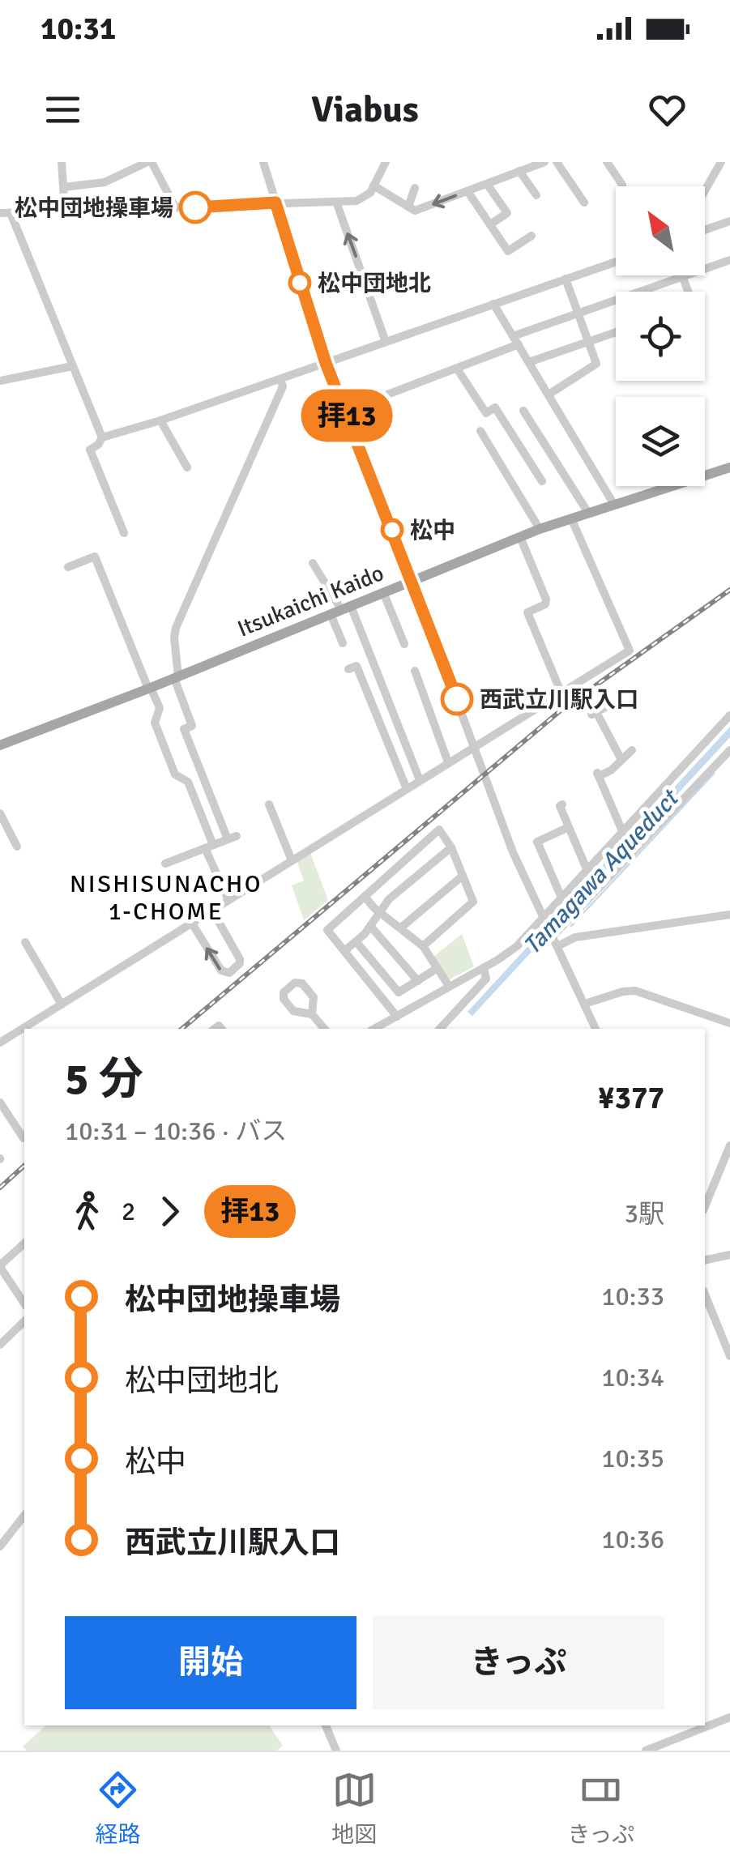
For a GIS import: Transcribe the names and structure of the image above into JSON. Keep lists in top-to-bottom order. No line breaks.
{"streets":{"main road":["Itsukaichi Kaido"]},"districts":["NISHISUNACHO 1-CHOME"],"water":["Tamagawa Aqueduct"],"places":["松中団地操車場","松中団地北","松中","西武立川駅入口"],"lines":["bus line 拝13"],"north":"top left","page":{"status":"10:31","header":"Viabus","on_map":"拝13","heading":["5 分","10:31 – 10:36 · バス","¥377"],"legs":["2","拝13","3駅"],"list":[{"name":"松中団地操車場","value":"10:33"},{"name":"松中団地北","value":"10:34"},{"name":"松中","value":"10:35"},{"name":"西武立川駅入口","value":"10:36"}],"buttons":["開始","きっぷ"],"tabs":["経路","地図","きっぷ"]}}
